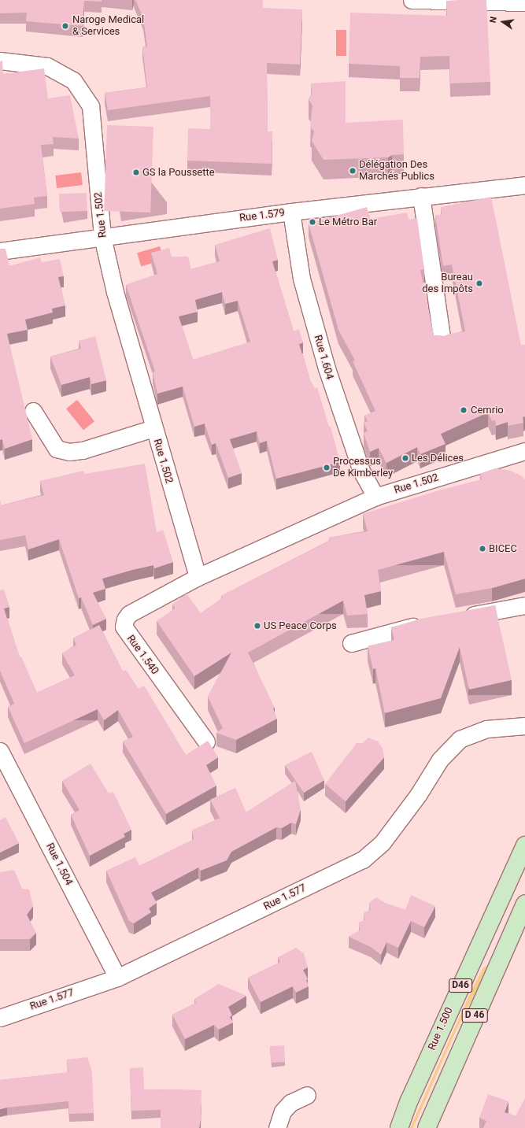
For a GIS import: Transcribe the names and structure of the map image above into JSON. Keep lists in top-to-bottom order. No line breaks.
{"streets":{"main road":["D46","D 46","Rue 1.500"],"street":["Rue 1.502","Rue 1.579","Rue 1.604","Rue 1.540","Rue 1.504","Rue 1.577"]},"crossings":[["Rue 1.502","Rue 1.579"],["Rue 1.502","Rue 1.604"],["Rue 1.502","Rue 1.540"],["Rue 1.579","Rue 1.604"],["Rue 1.504","Rue 1.577"]],"places":["Naroge Medical & Services","Délégation Des Marchés Publics","GS la Poussette","Le Métro Bar","Bureau des Impôts","Cemrio","Les Délices","Processus De Kimberley","BICEC","US Peace Corps"],"north":"left"}
